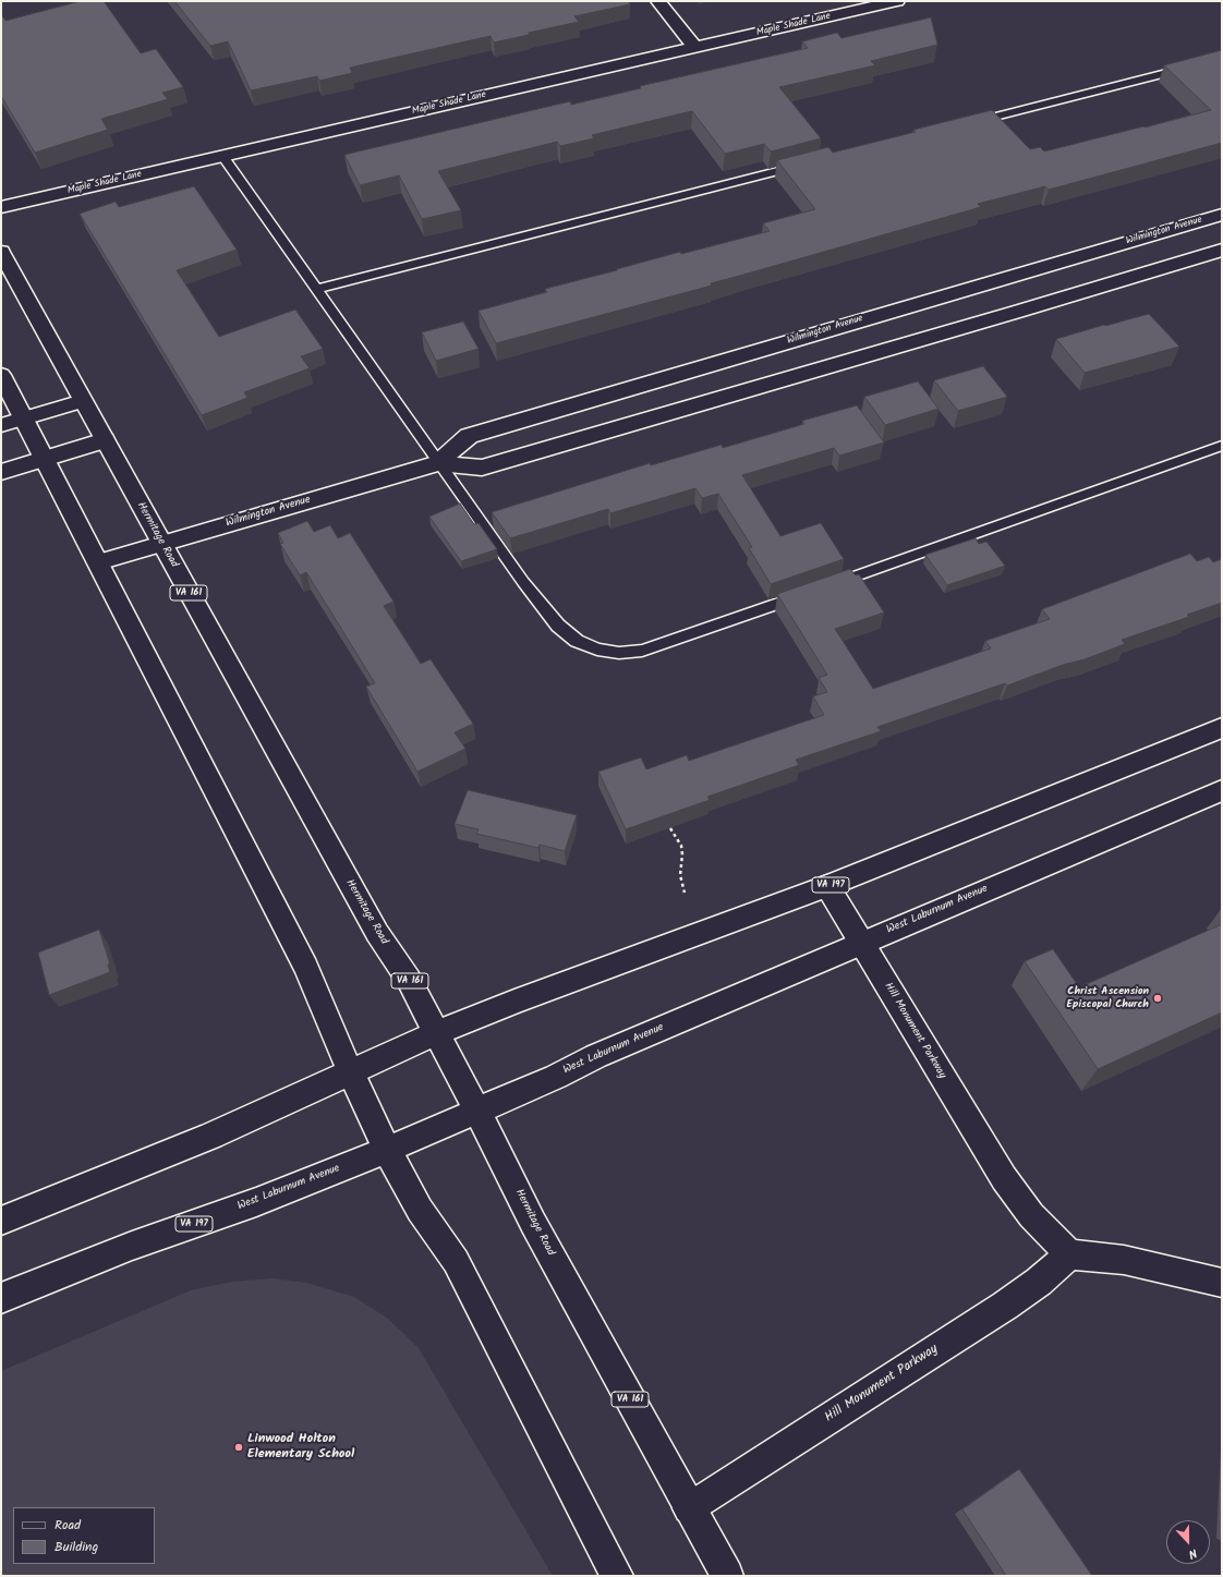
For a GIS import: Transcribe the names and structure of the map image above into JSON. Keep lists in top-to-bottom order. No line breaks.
{"streets":{"main road":["Maple Shade Lane","Wilmington Avenue","Hermitage Road","VA 161","VA 197","West Laburnum Avenue","Hill Monument Parkway"]},"crossings":[["Wilmington Avenue","Hermitage Road"],["Hermitage Road","VA 197"],["Hermitage Road","West Laburnum Avenue"],["Hermitage Road","Hill Monument Parkway"],["VA 197","Hill Monument Parkway"],["West Laburnum Avenue","Hill Monument Parkway"]],"places":["Christ Ascension Episcopal Church","Linwood Holton Elementary School"],"legend":["Road","Building"],"north":"bottom"}
